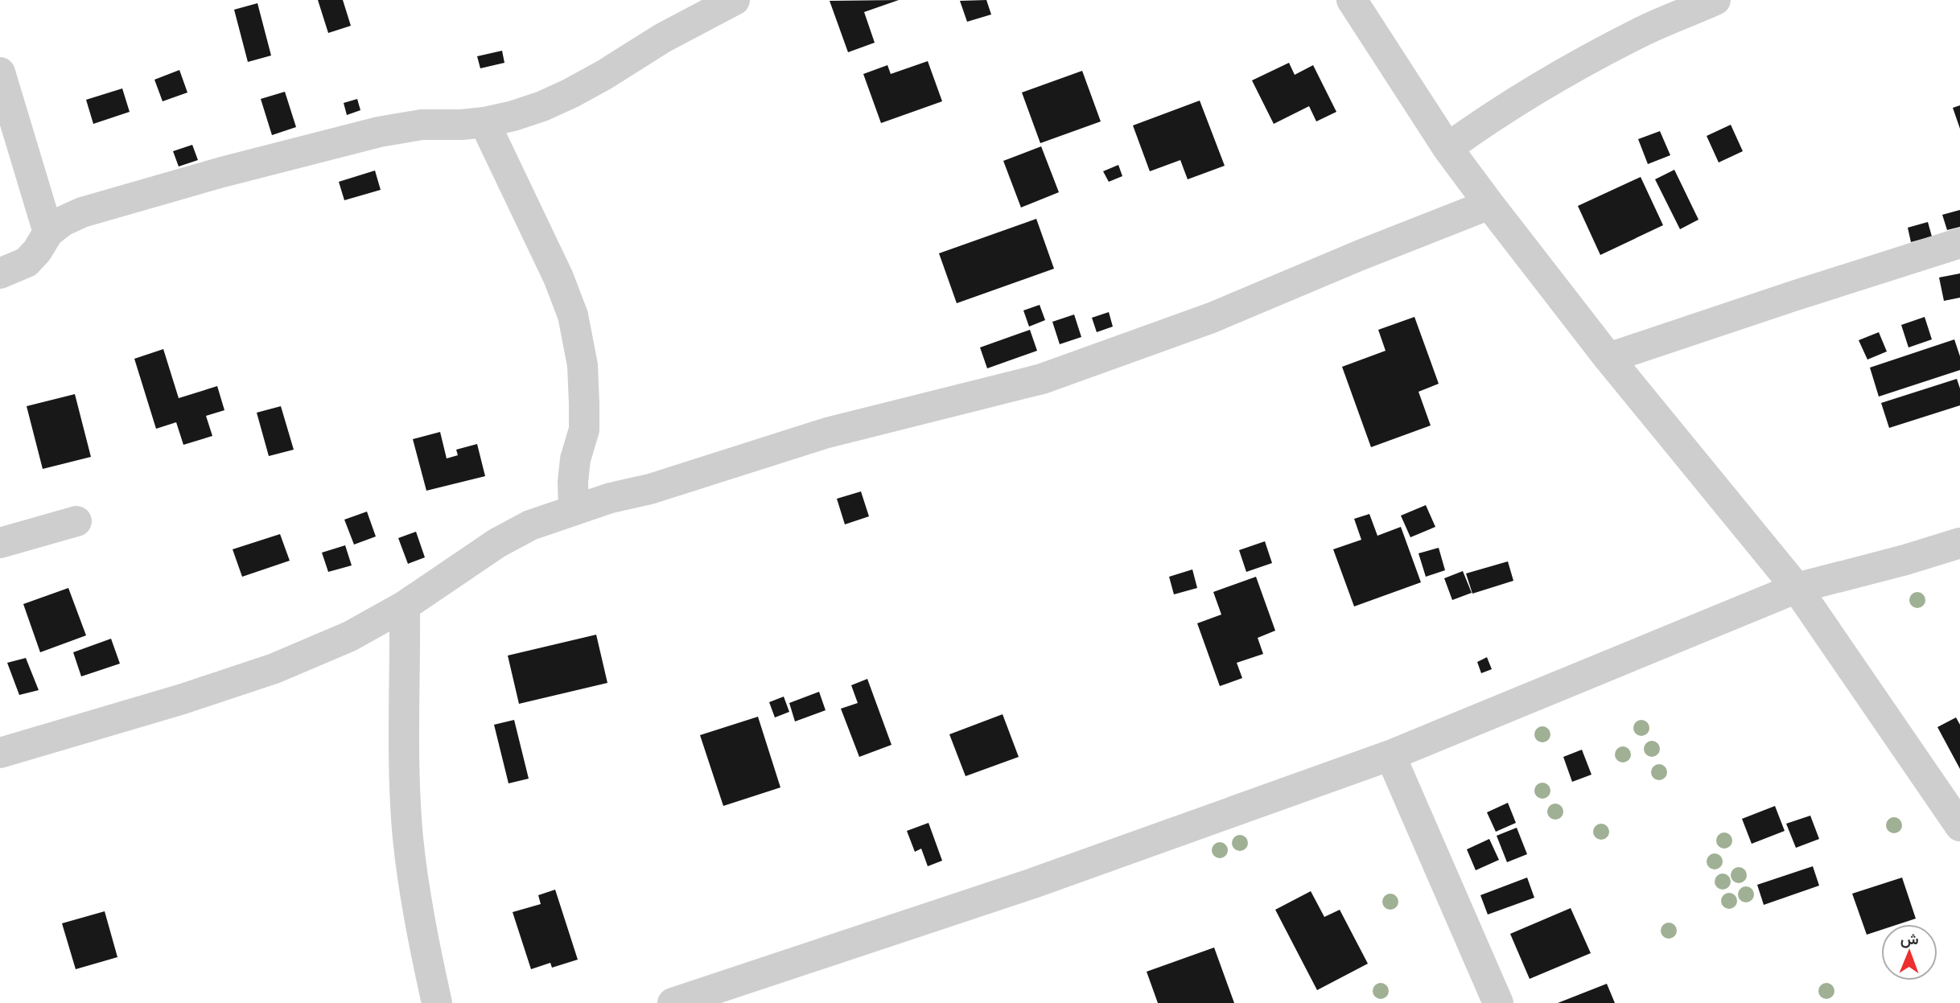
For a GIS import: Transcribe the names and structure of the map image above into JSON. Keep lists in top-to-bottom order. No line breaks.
{"north":"top"}
